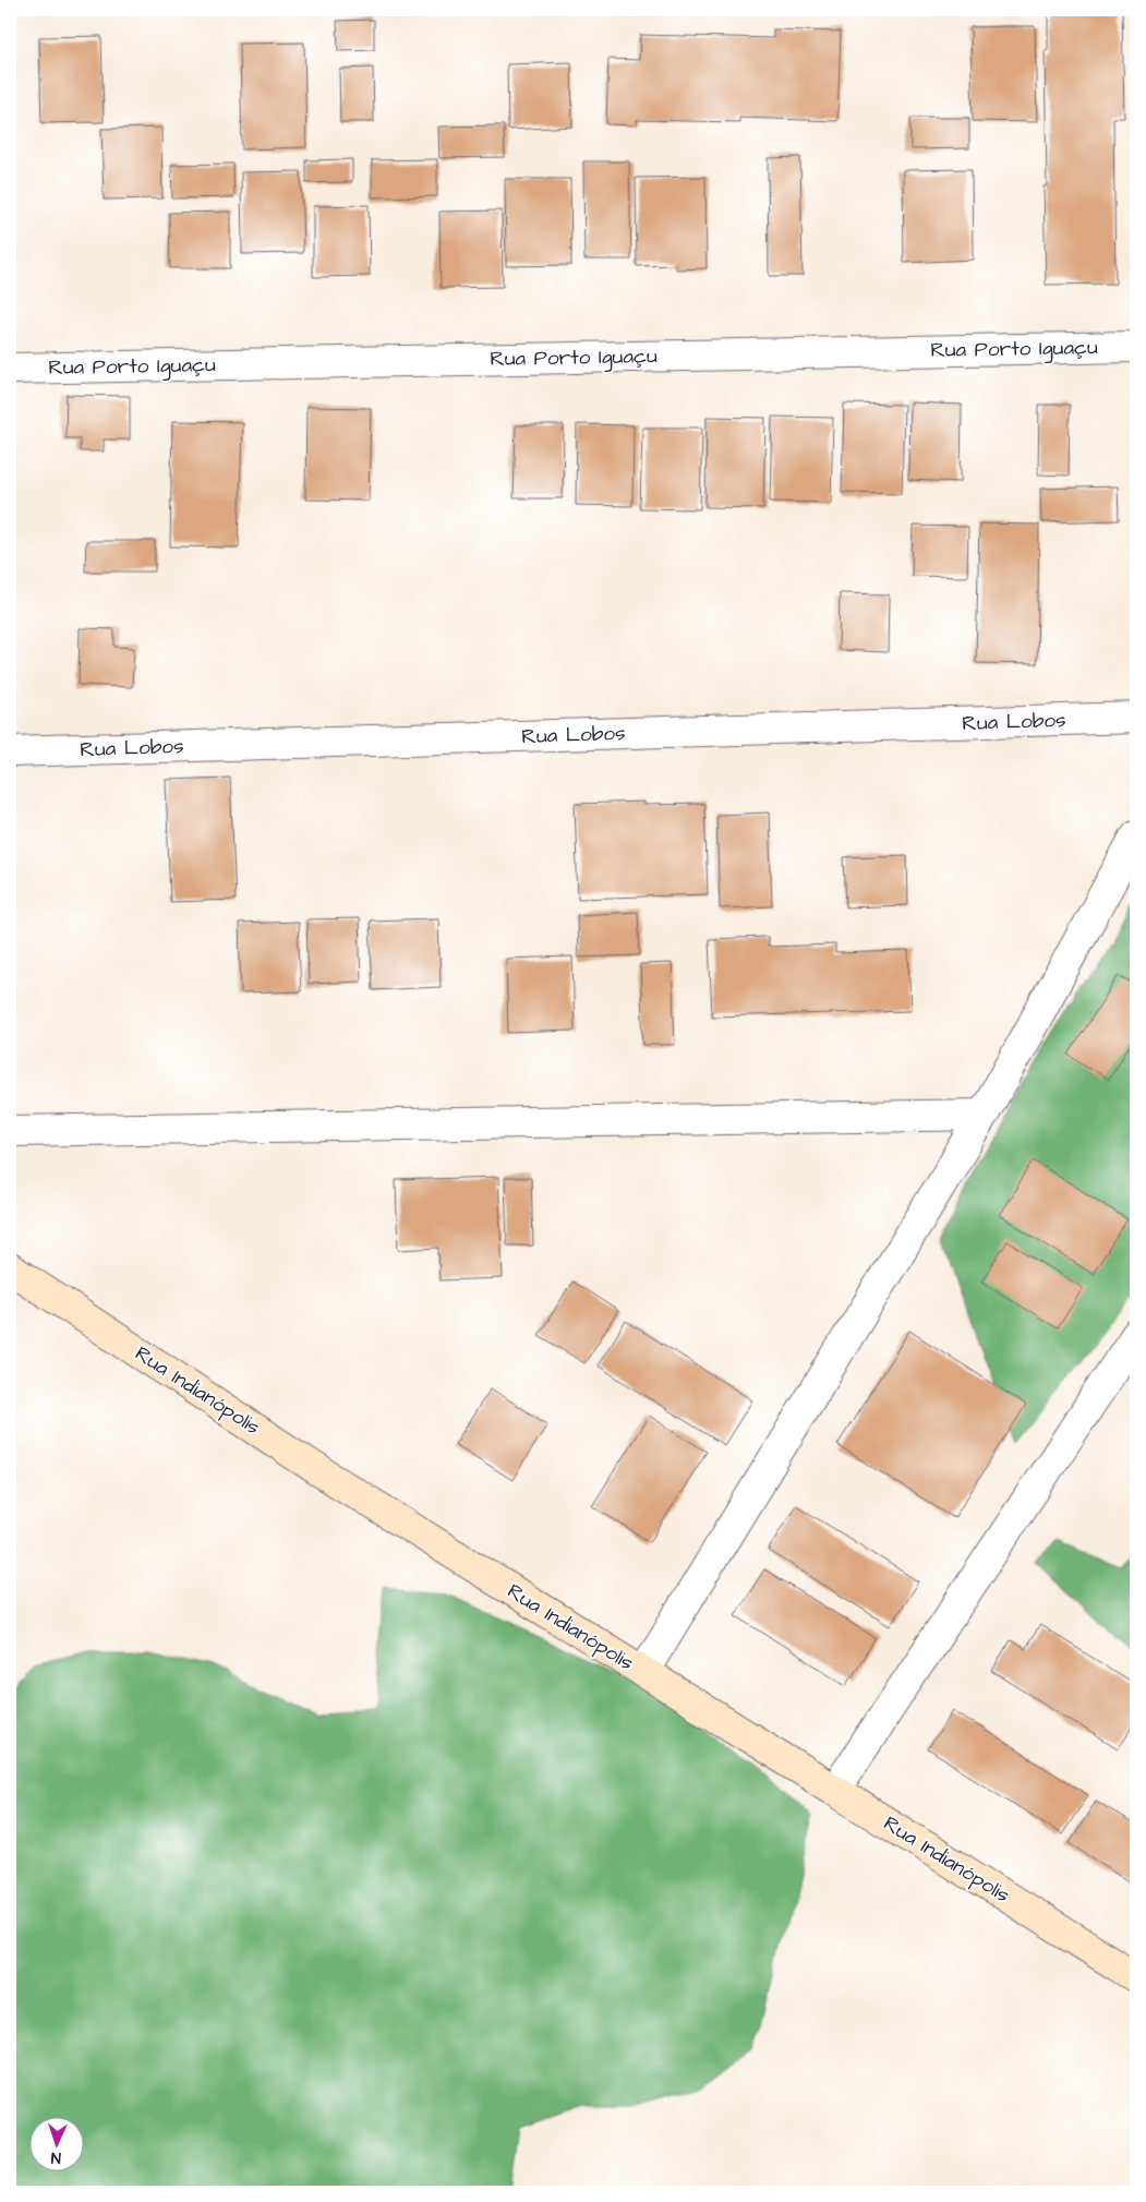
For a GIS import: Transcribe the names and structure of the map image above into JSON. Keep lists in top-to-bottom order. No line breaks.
{"streets":{"street":["Rua Porto Iguaçu","Rua Lobos","Rua Indianópolis"]},"north":"bottom"}
